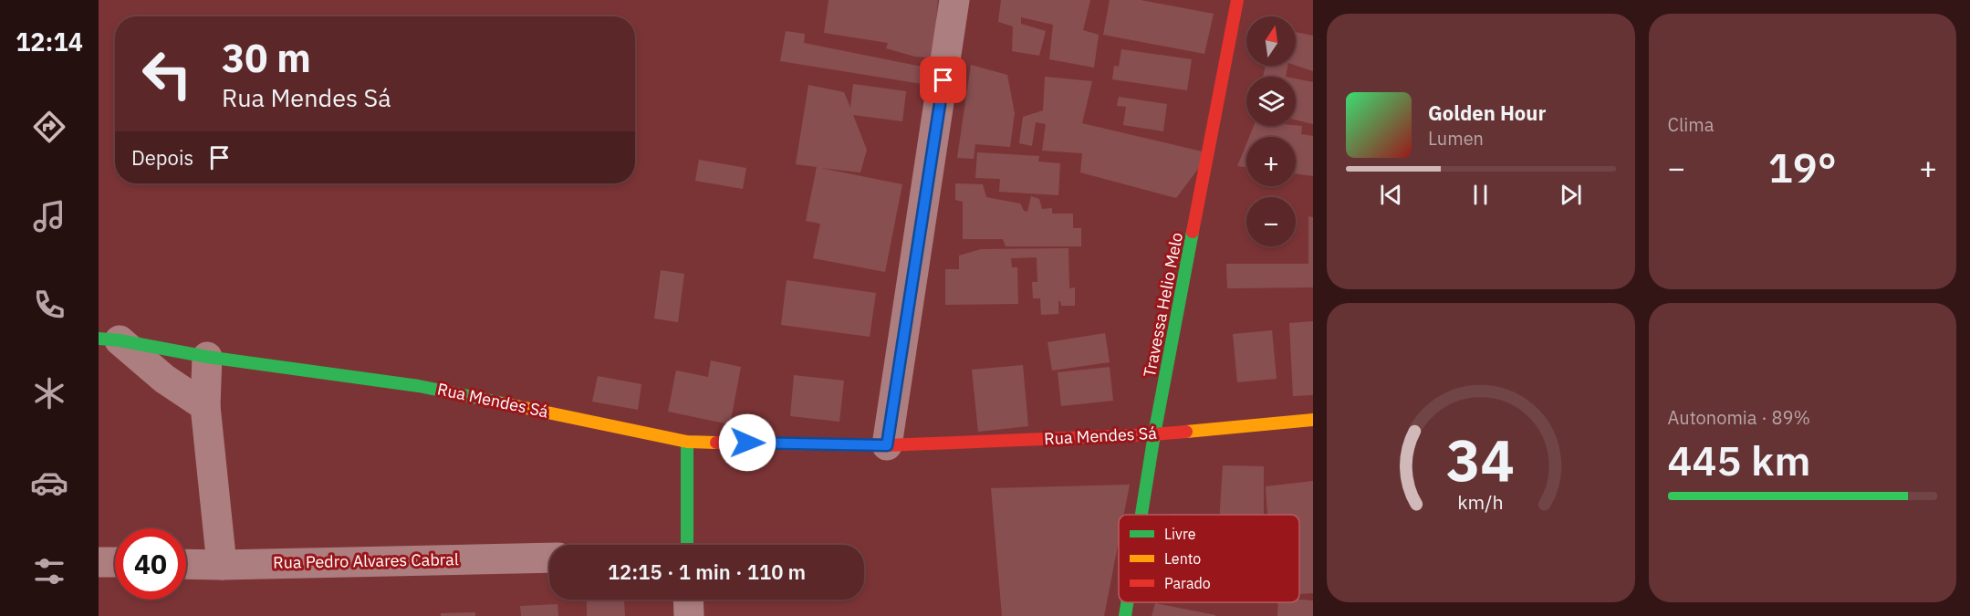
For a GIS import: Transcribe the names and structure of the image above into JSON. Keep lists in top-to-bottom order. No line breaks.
{"streets":{"street":["Travessa Helio Melo","Rua Mendes Sá","Rua Pedro Alvares Cabral"]},"crossings":[["Travessa Helio Melo","Rua Mendes Sá"]],"legend":["Livre","Lento","Parado"],"north":"top","page":{"tabs":"12:14","tile":["Clima",["Autonomia · 89%","445 km"]],"map_buttons":["+","−"],"turn":["30 m","Rua Mendes Sá"],"song":["Golden Hour","Lumen"],"then":"Depois","heat":["−","19°","+"],"limit":"40","trip":"12:15 · 1 min · 110 m","gauge":["34","km/h"]}}
